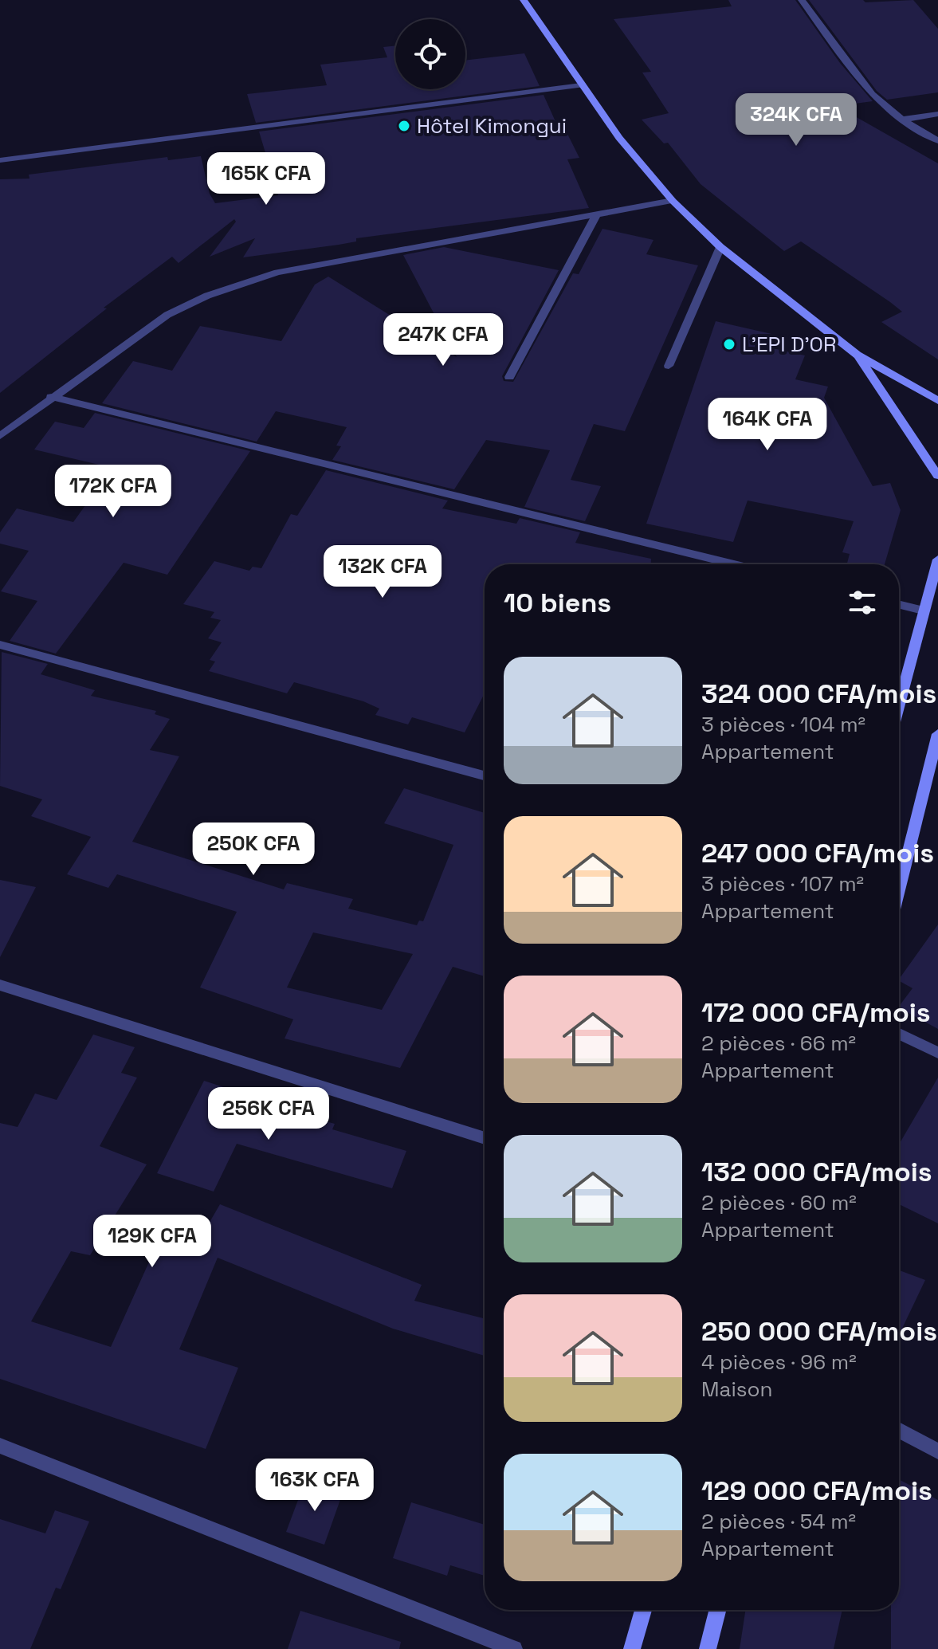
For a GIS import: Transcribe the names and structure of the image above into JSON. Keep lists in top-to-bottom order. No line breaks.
{"places":["Hôtel Kimongui","L'EPI D'OR"],"page":{"price":["324K CFA","165K CFA","247K CFA","164K CFA","172K CFA","132K CFA","250K CFA","256K CFA","129K CFA","163K CFA"],"heading":"10 biens","list":[{"name":"324 000 CFA/mois","note":"3 pièces · 104 m² · Appartement"},{"name":"247 000 CFA/mois","note":"3 pièces · 107 m² · Appartement"},{"name":"172 000 CFA/mois","note":"2 pièces · 66 m² · Appartement"},{"name":"132 000 CFA/mois","note":"2 pièces · 60 m² · Appartement"},{"name":"250 000 CFA/mois","note":"4 pièces · 96 m² · Maison"},{"name":"129 000 CFA/mois","note":"2 pièces · 54 m² · Appartement"}]}}
